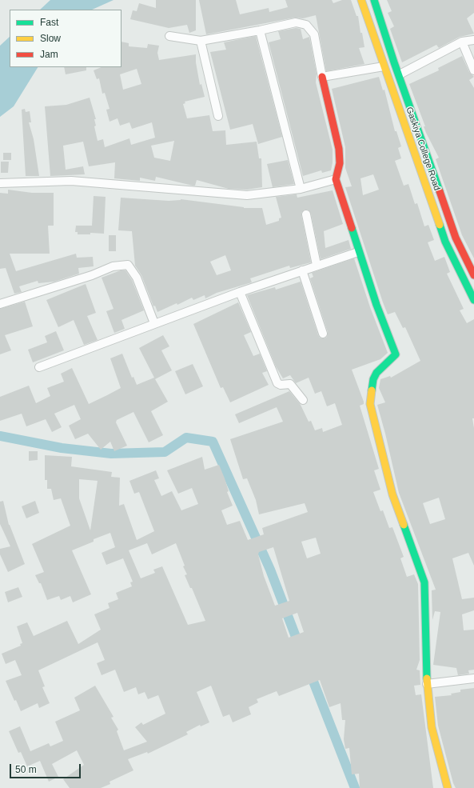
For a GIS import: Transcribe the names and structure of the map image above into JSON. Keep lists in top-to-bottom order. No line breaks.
{"streets":{"street":["Gaskiya College Road"]},"legend":["Fast","Slow","Jam"],"scale_bar":"50 m"}
